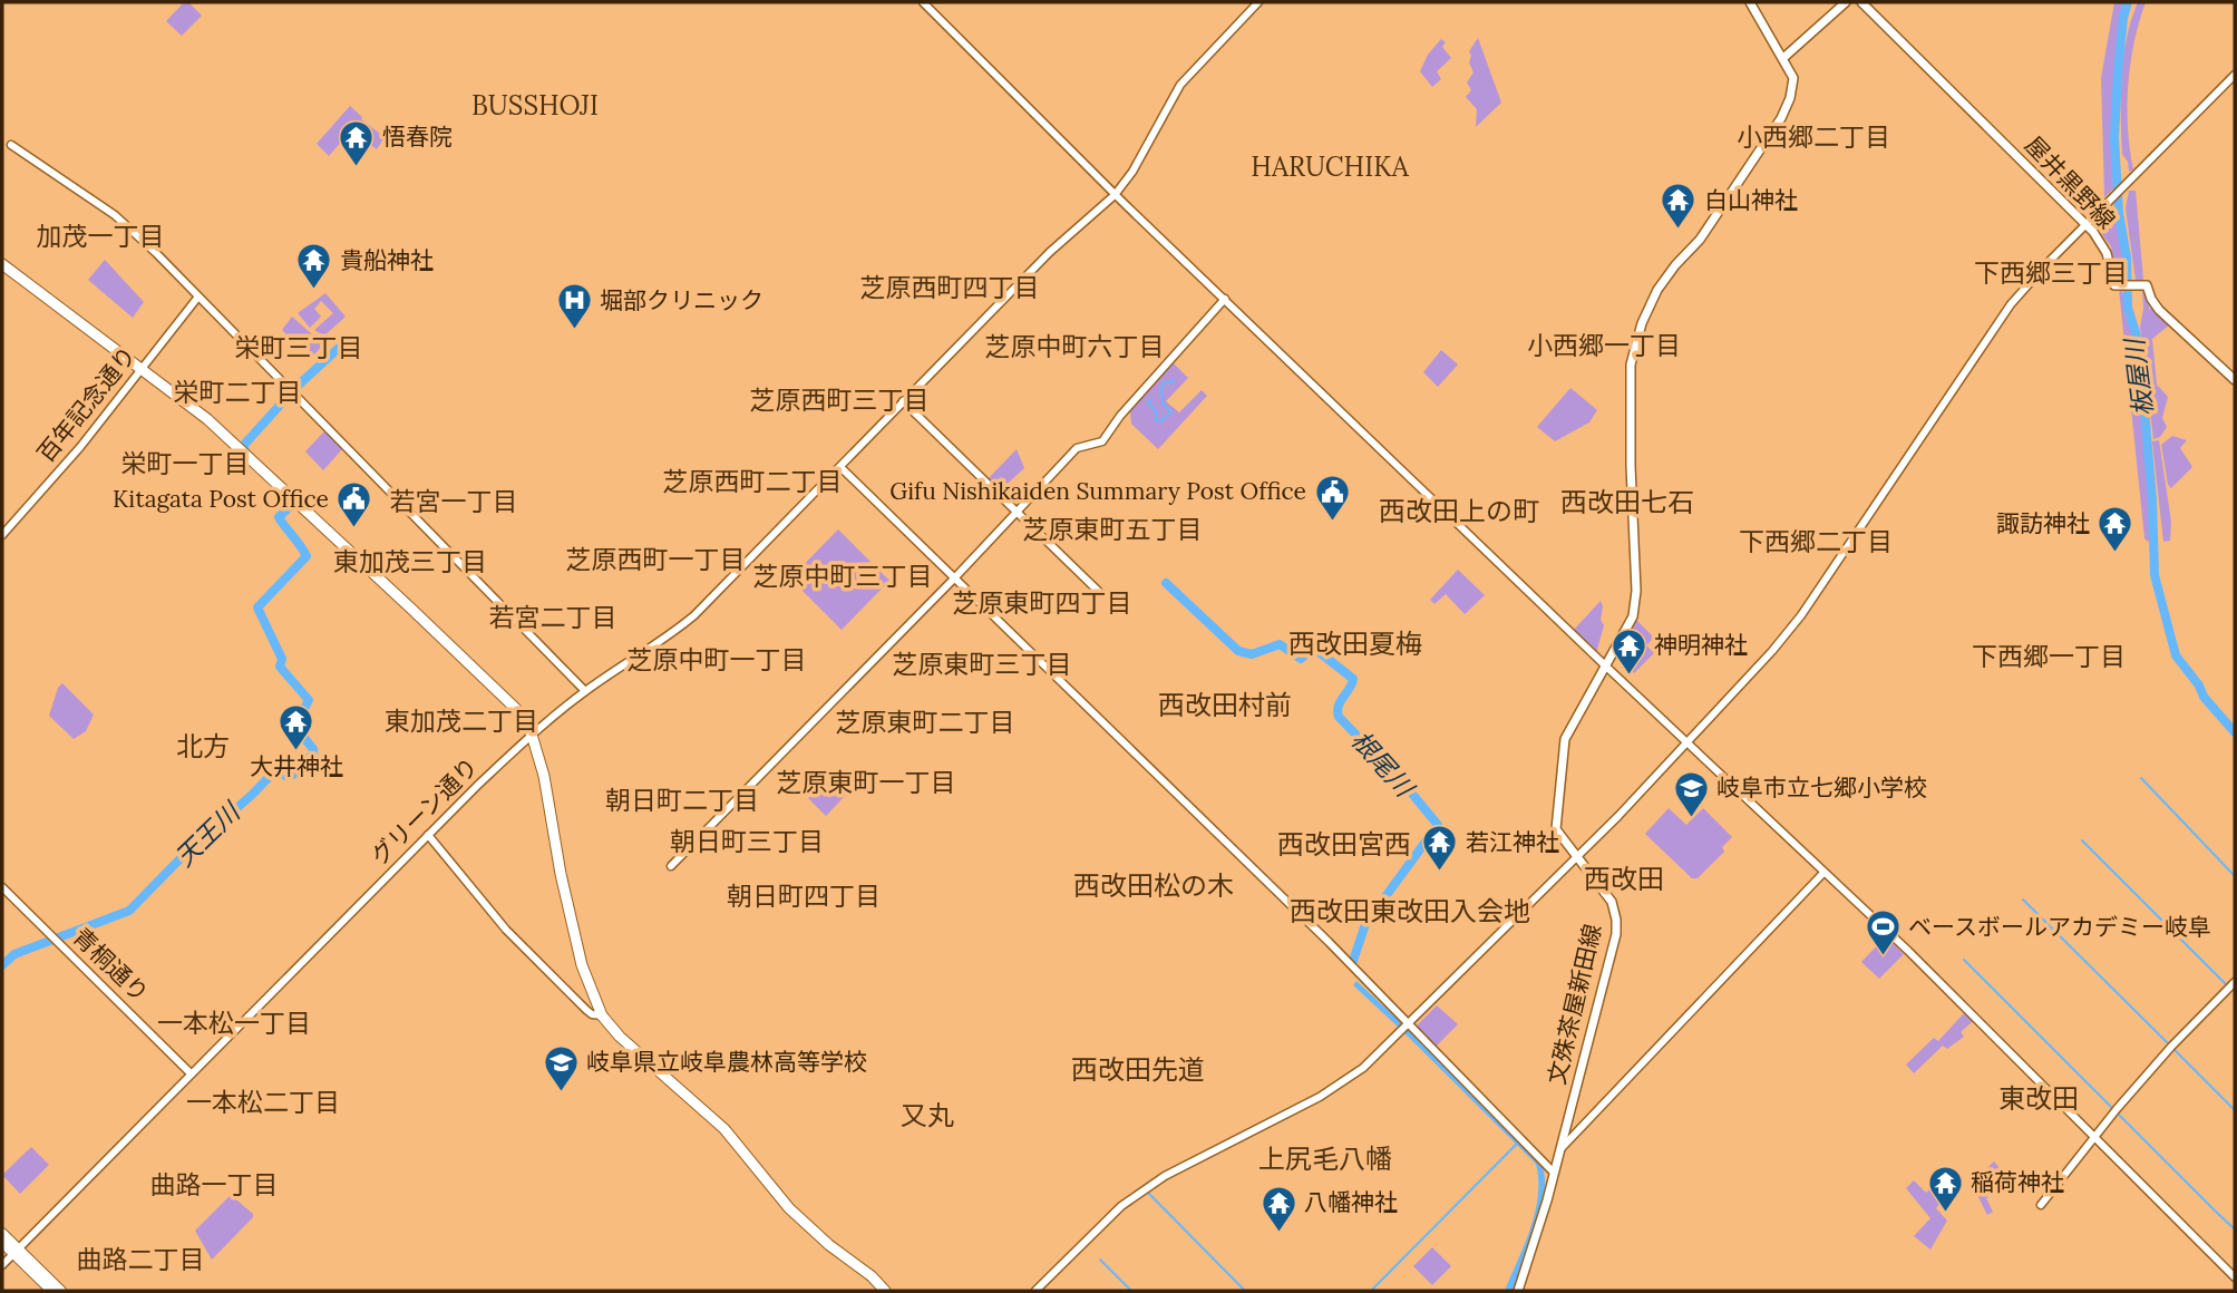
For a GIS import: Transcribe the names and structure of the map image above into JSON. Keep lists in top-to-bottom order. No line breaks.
{"streets":{"main road":["屋井黒野線","文殊茶屋新田線"],"street":["百年記念通り","グリーン通り","青桐通り"]},"crossings":[["グリーン通り","青桐通り"]],"districts":["BUSSHOJI","小西郷二丁目","HARUCHIKA","加茂一丁目","下西郷三丁目","芝原西町四丁目","小西郷一丁目","芝原中町六丁目","栄町三丁目","栄町二丁目","芝原西町三丁目","栄町一丁目","芝原西町二丁目","若宮一丁目","西改田七石","西改田上の町","芝原東町五丁目","下西郷二丁目","芝原西町一丁目","東加茂三丁目","芝原中町三丁目","芝原東町四丁目","若宮二丁目","西改田夏梅","下西郷一丁目","芝原中町一丁目","芝原東町三丁目","西改田村前","東加茂二丁目","芝原東町二丁目","北方","芝原東町一丁目","朝日町二丁目","朝日町三丁目","西改田宮西","西改田","西改田松の木","朝日町四丁目","西改田東改田入会地","一本松一丁目","西改田先道","東改田","一本松二丁目","又丸","上尻毛八幡","曲路一丁目","曲路二丁目"],"water":["板屋川","根尾川","天王川"],"places":{"temple":["悟春院","白山神社","貴船神社","諏訪神社","神明神社","大井神社","若江神社","稲荷神社","八幡神社"],"hospital":["堀部クリニック"],"public building":["Gifu Nishikaiden Summary Post Office","Kitagata Post Office"],"school or university":["岐阜市立七郷小学校","岐阜県立岐阜農林高等学校"],"sports":["ベースボールアカデミー岐阜"]}}
